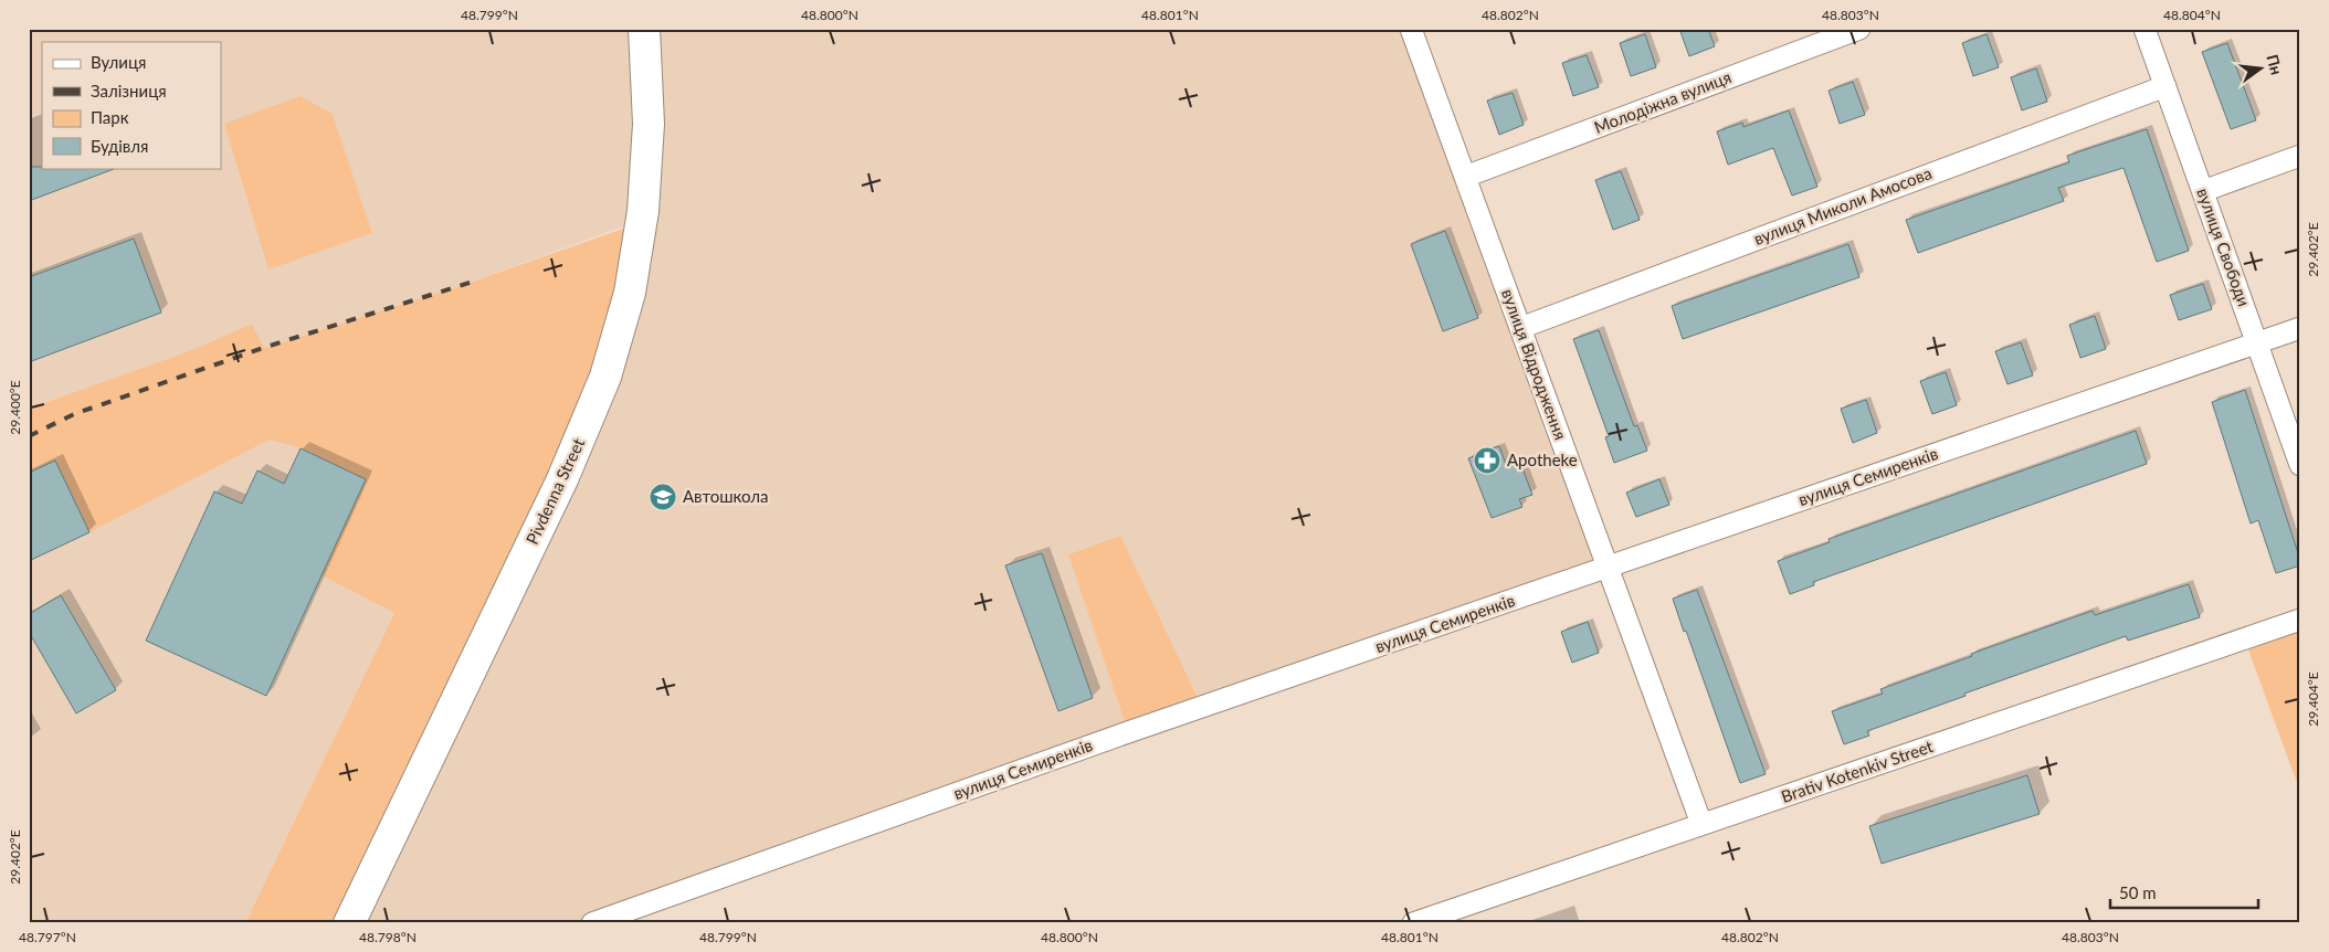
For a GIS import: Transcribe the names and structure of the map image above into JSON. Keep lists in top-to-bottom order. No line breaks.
{"streets":{"main road":["Pivdenna Street"],"street":["Молодіжна вулиця","вулиця Миколи Амосова","вулиця Свободи","вулиця Відродження","вулиця Семиренків","Brativ Kotenkiv Street"]},"crossings":[["Молодіжна вулиця","вулиця Відродження"],["вулиця Миколи Амосова","вулиця Свободи"],["вулиця Миколи Амосова","вулиця Відродження"],["вулиця Свободи","вулиця Семиренків"],["вулиця Відродження","вулиця Семиренків"],["вулиця Відродження","Brativ Kotenkiv Street"]],"places":{"pharmacy":["Apotheke"],"school or university":["Автошкола"]},"legend":["Вулиця","Залізниця","Парк","Будівля"],"scale_bar":"50 m","north":"right","coordinates":["48.799°N","48.800°N","48.801°N","48.802°N","48.803°N","48.804°N","29.402°E","29.400°E","29.404°E","48.797°N","48.798°N"]}
